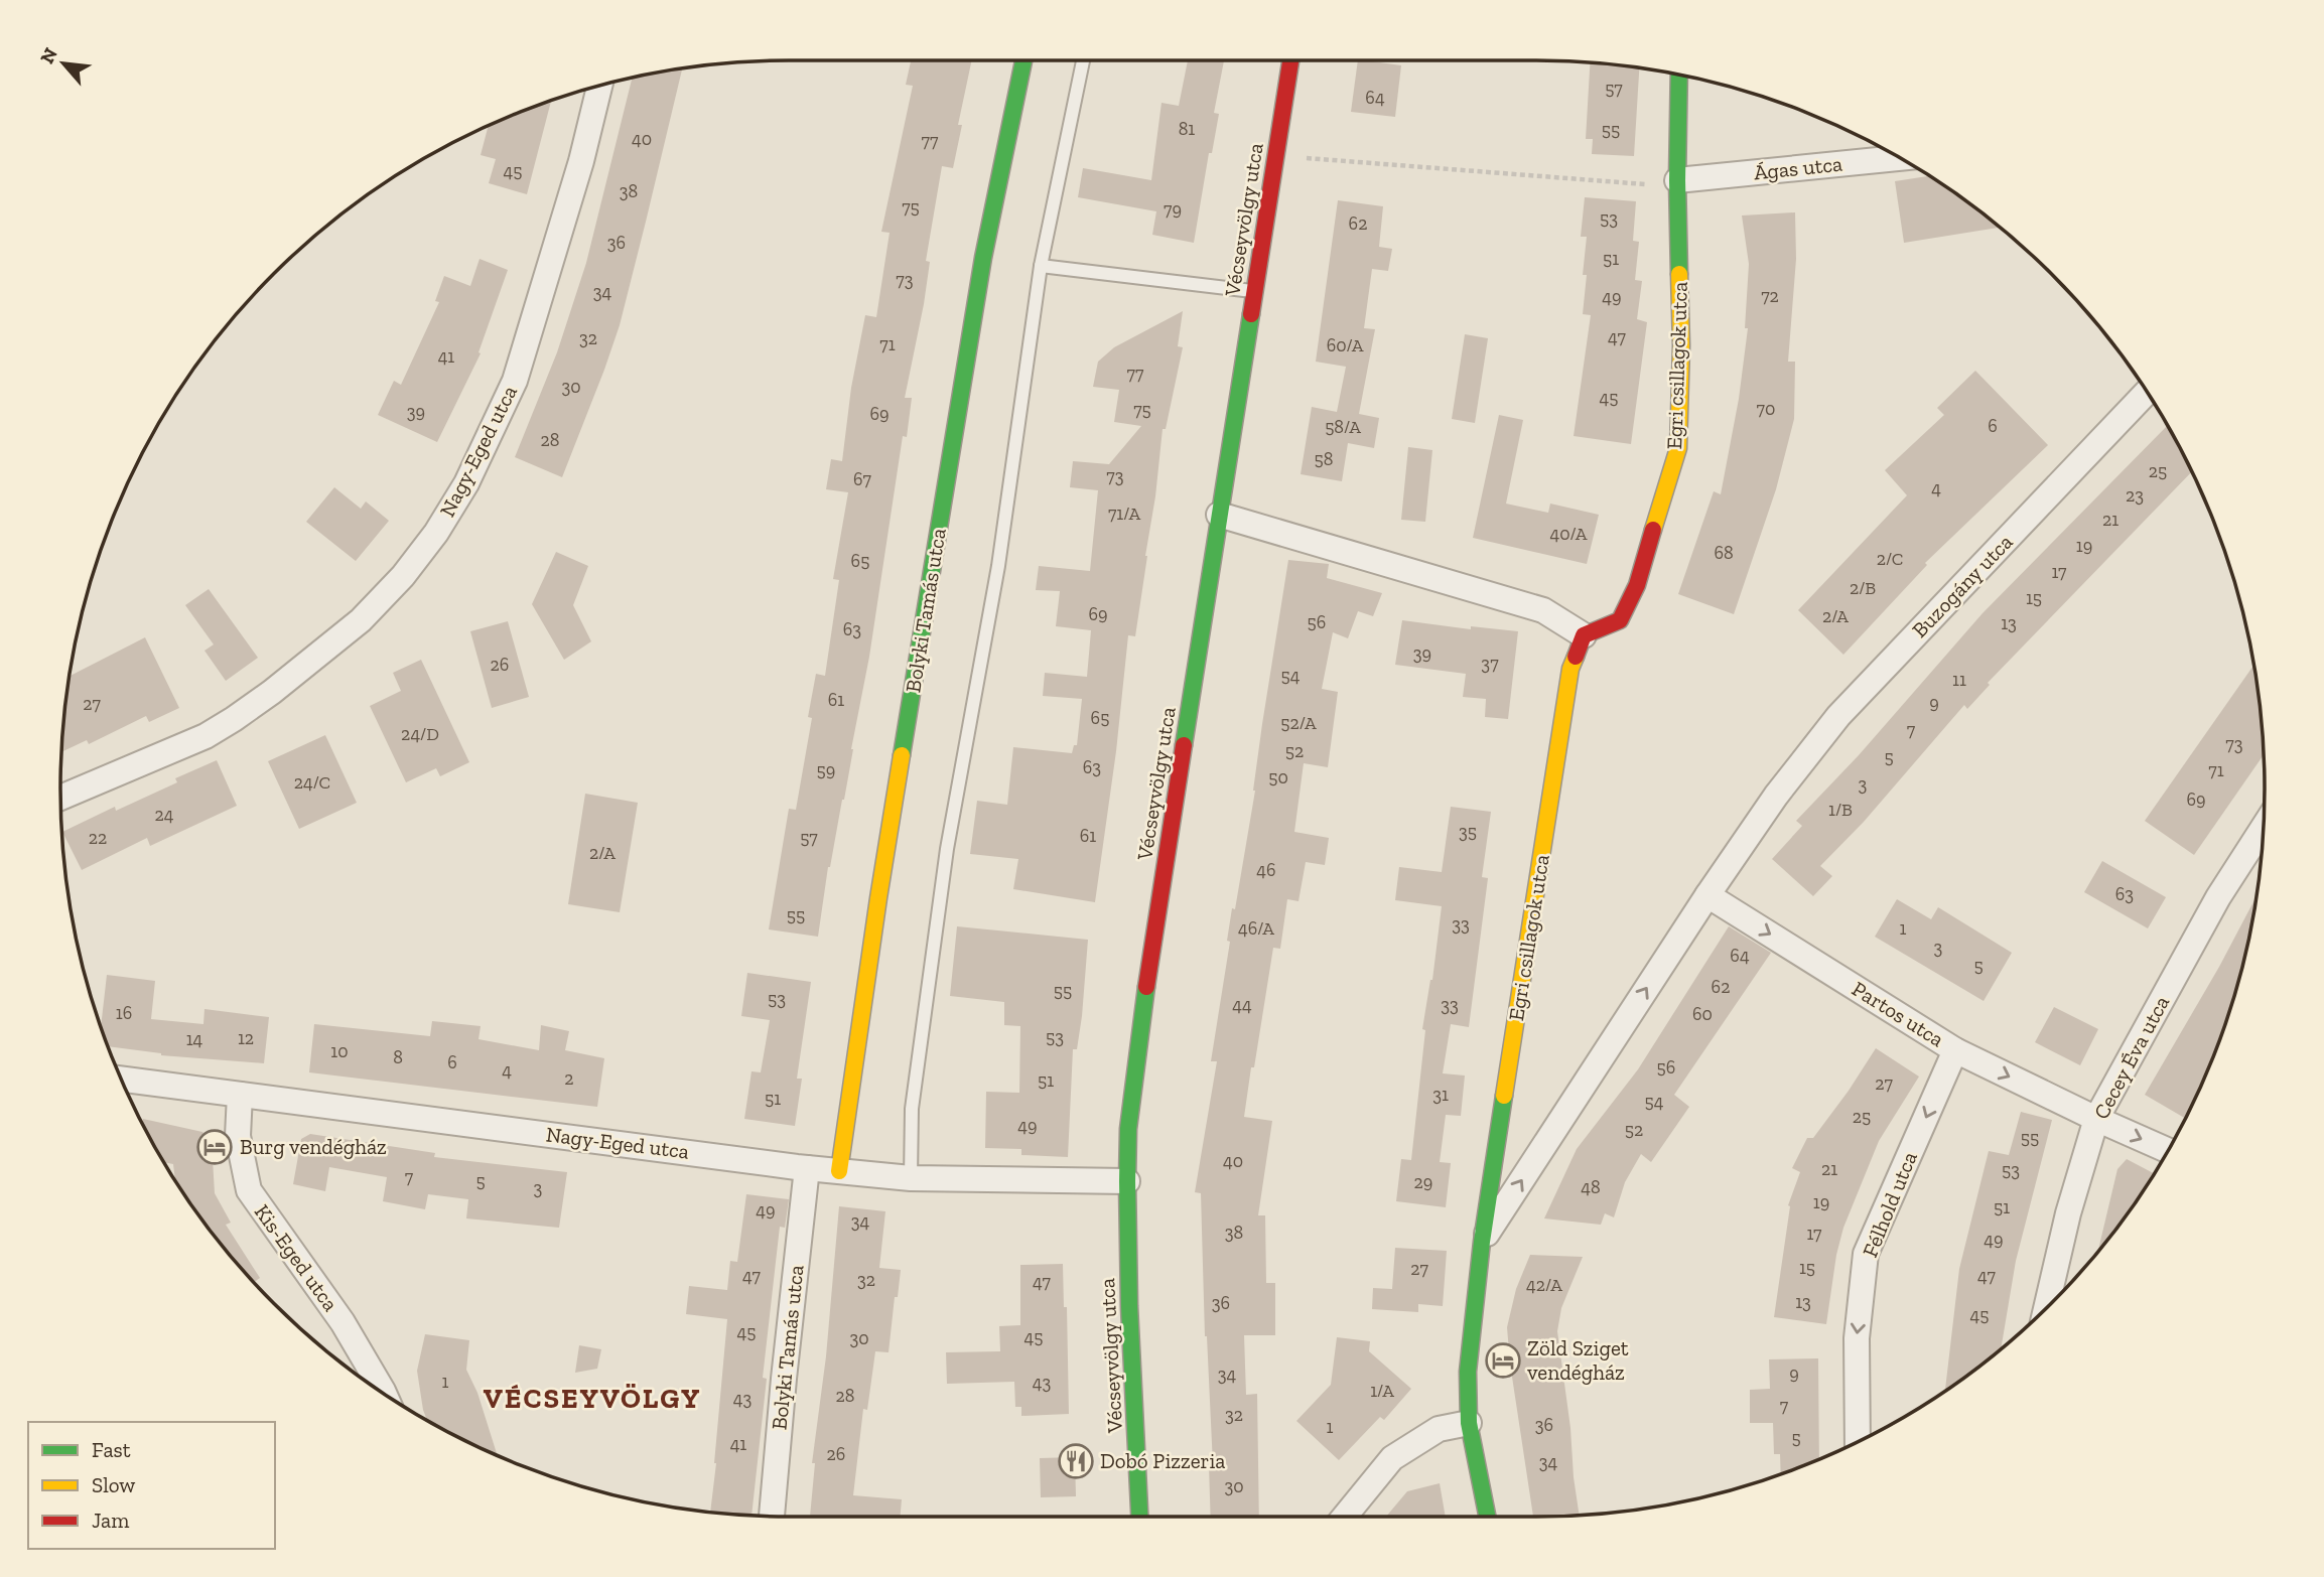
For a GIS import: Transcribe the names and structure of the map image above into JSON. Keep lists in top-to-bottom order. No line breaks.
{"streets":{"street":["Ágas utca","Vécseyvölgy utca","Egri csillagok utca","Nagy-Eged utca","Buzogány utca","Bolyki Tamás utca","Partos utca","Cecey Éva utca","Félhold utca","Kis-Eged utca"]},"crossings":[["Ágas utca","Egri csillagok utca"],["Vécseyvölgy utca","Nagy-Eged utca"],["Egri csillagok utca","Buzogány utca"],["Egri csillagok utca","Partos utca"],["Nagy-Eged utca","Bolyki Tamás utca"],["Nagy-Eged utca","Kis-Eged utca"],["Partos utca","Cecey Éva utca"],["Partos utca","Félhold utca"]],"one_way":["Partos utca","Félhold utca"],"districts":["VÉCSEYVÖLGY"],"places":{"hotel":["Burg vendégház","Zöld Sziget vendégház"],"restaurant":["Dobó Pizzeria"]},"house_numbers":["57","64","81","55","40","77","45","38","75","79","53","62","36","51","73","34","72","49","47","32","71","60/A","41","77","30","45","70","75","39","69","6","58/A","28","58","25","73","67","4","23","71/A","21","40/A","19","68","2/C","65","17","2/B","15","69","2/A","56","13","63","39","37","26","54","11","61","9","27","65","52/A","7","24/D","73","52","5","63","59","71","50","24/C","3","69","1/B","24","35","61","22","57","2/A","46","63","55","33","46/A","1","3","64","5","62","55","53","44","33","16","60","53","12","14","10","8","6","56","4","2","51","27","31","51","54","25","49","52","55","40","21","53","7","5","29","48","3","19","51","49","34","38","17","49","15","27","47","47","32","47","42/A","13","36","45","45","45","30","9","34","1","43","1/A","28","43","7","32","36","1","5","41","26","34","30"],"legend":["Fast","Slow","Jam"],"north":"top left"}
